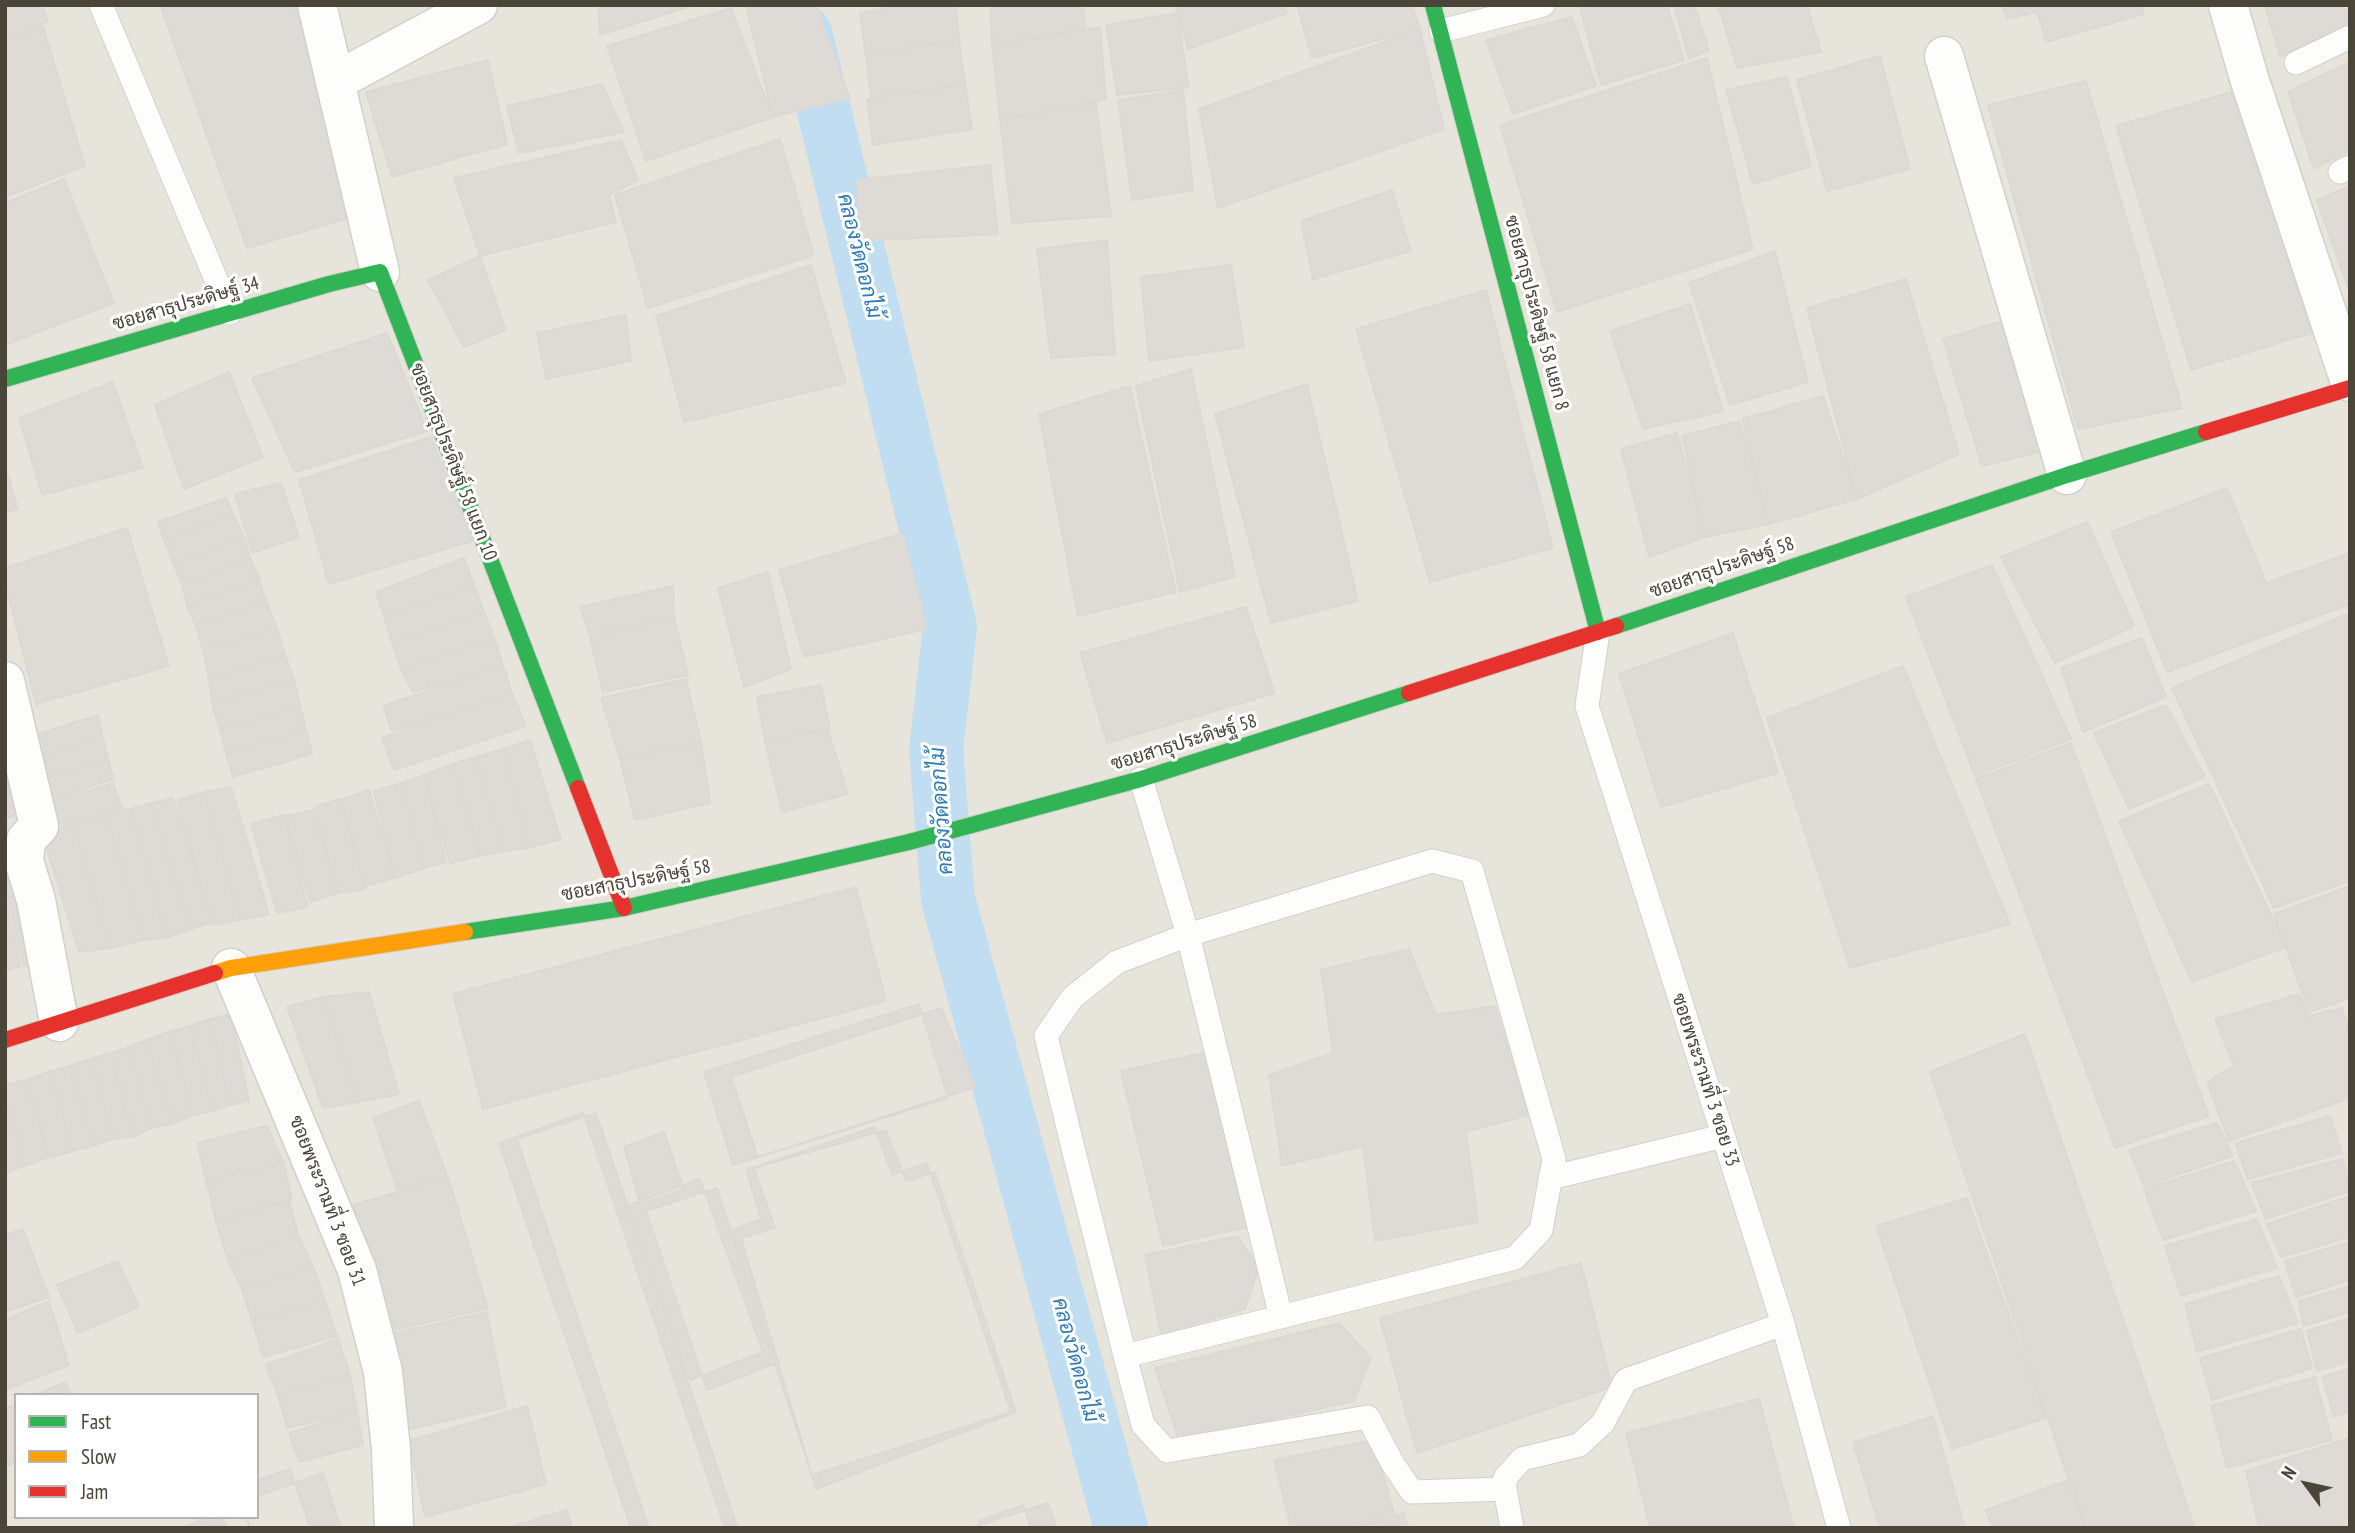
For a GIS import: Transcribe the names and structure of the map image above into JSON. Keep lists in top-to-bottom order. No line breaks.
{"streets":{"street":["ซอยสาธุประดิษฐ์ 34","ซอยสาธุประดิษฐ์ 58 แยก 8","ซอยสาธุประดิษฐ์ 58 แยก 10","ซอยสาธุประดิษฐ์ 58","ซอยพระรามที่ 3 ซอย 31"],"lane":["ซอยพระรามที่ 3 ซอย 33"]},"crossings":[["ซอยสาธุประดิษฐ์ 34","ซอยสาธุประดิษฐ์ 58 แยก 10"],["ซอยสาธุประดิษฐ์ 58 แยก 8","ซอยสาธุประดิษฐ์ 58"],["ซอยสาธุประดิษฐ์ 58 แยก 8","ซอยพระรามที่ 3 ซอย 33"],["ซอยสาธุประดิษฐ์ 58 แยก 10","ซอยสาธุประดิษฐ์ 58"],["ซอยสาธุประดิษฐ์ 58","ซอยพระรามที่ 3 ซอย 33"],["ซอยสาธุประดิษฐ์ 58","ซอยพระรามที่ 3 ซอย 31"]],"water":["คลองวัดดอกไม้"],"legend":["Fast","Slow","Jam"],"north":"top left"}
